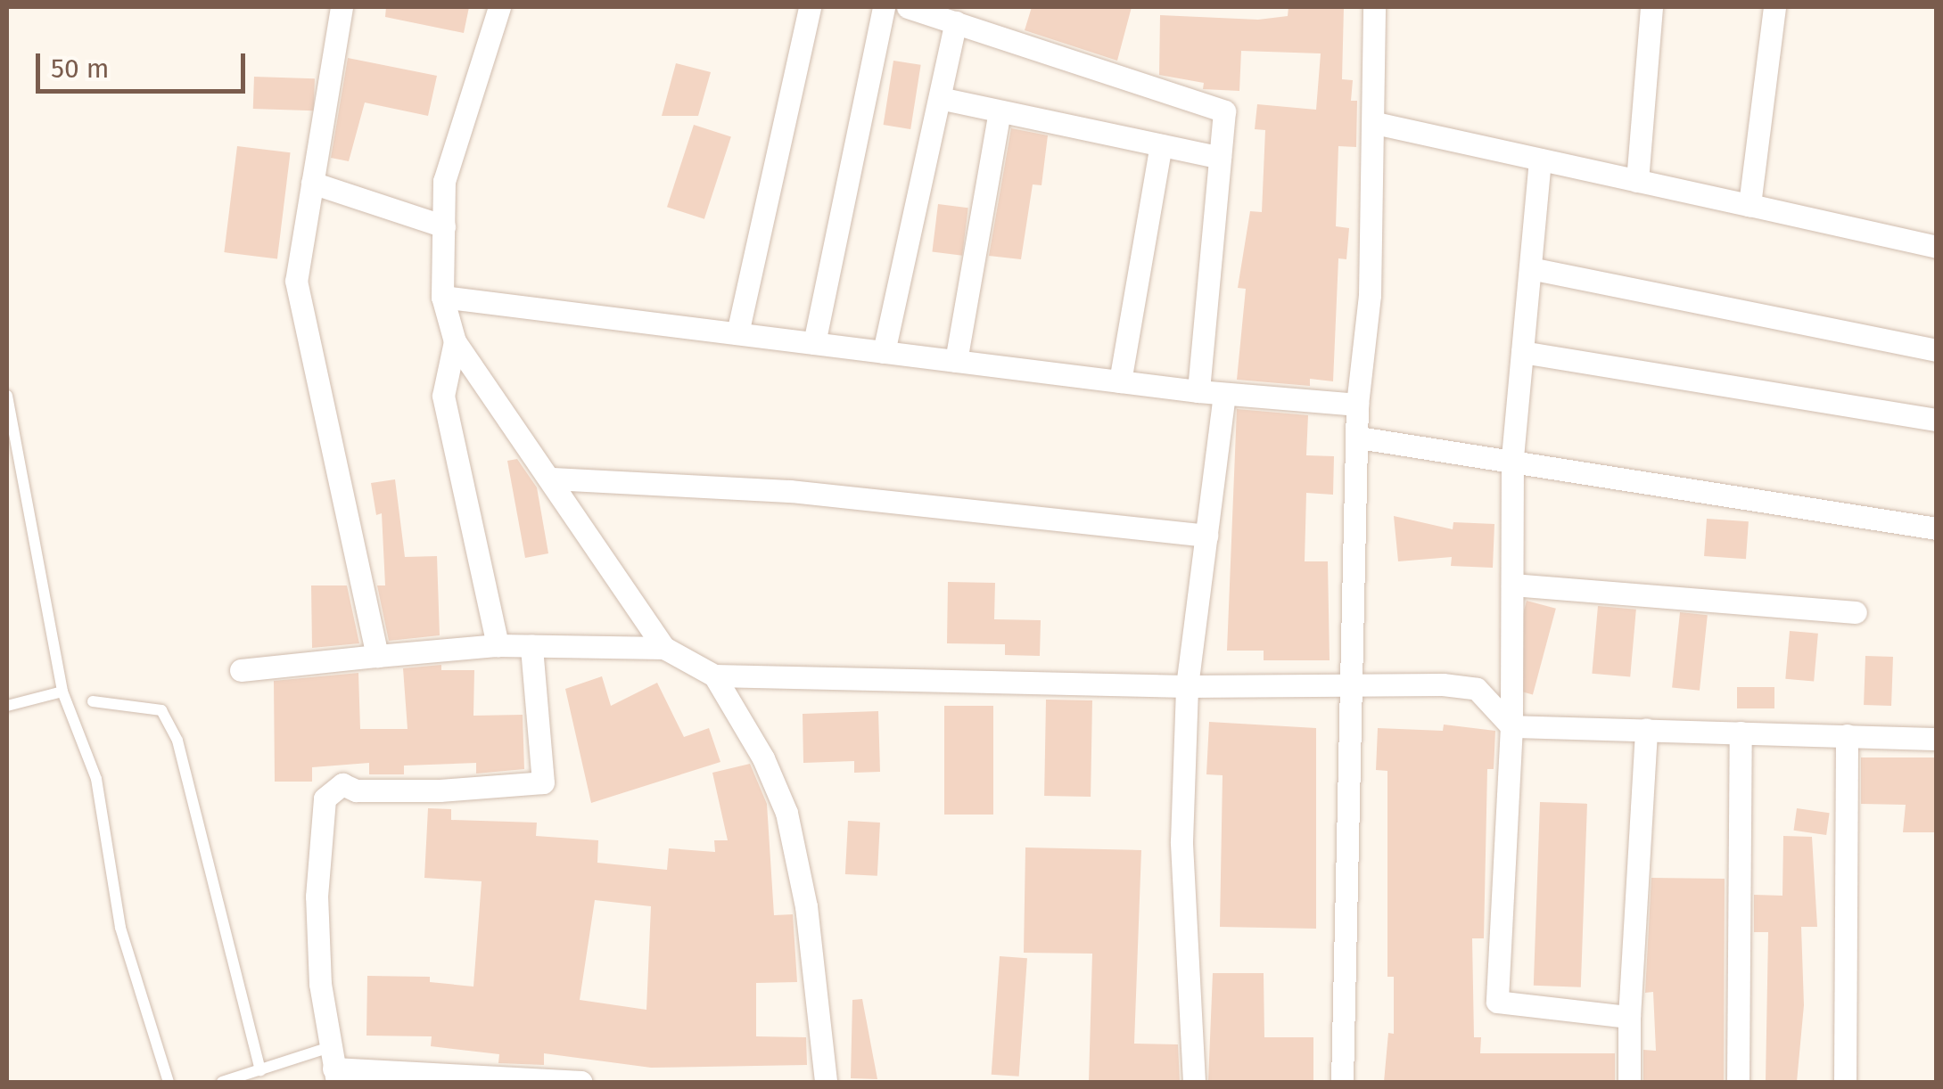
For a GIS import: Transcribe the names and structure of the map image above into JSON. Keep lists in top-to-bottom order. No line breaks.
{"scale_bar":"50 m"}
